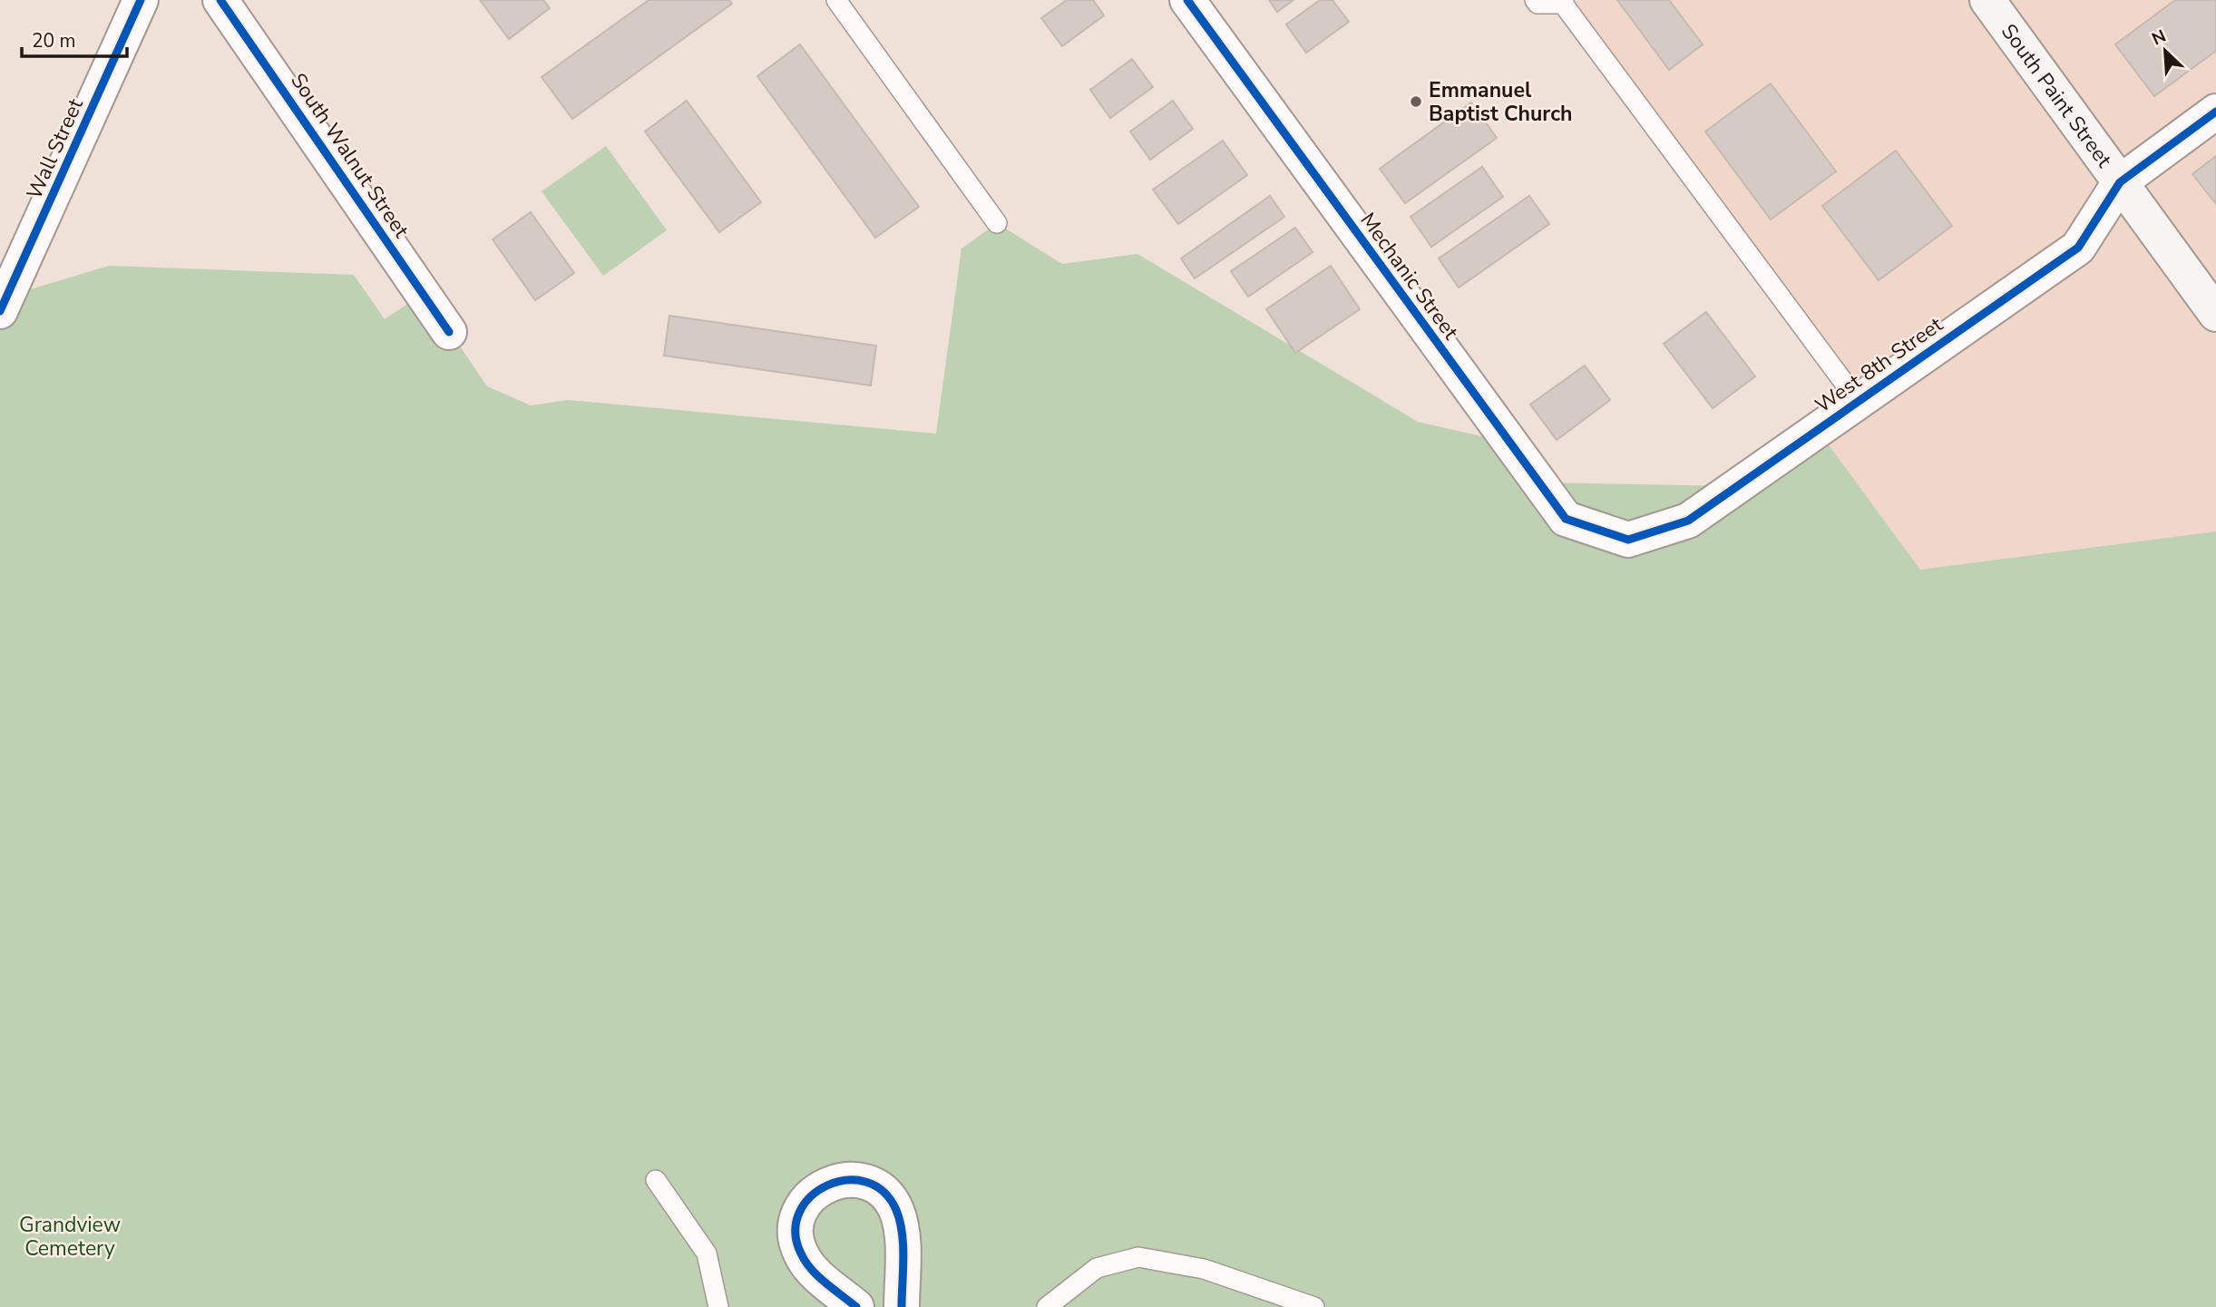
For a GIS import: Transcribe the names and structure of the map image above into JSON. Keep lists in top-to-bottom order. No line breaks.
{"streets":{"main road":["South Paint Street"],"street":["Wall Street","South Walnut Street","Mechanic Street","West 8th Street"]},"crossings":[["South Paint Street","West 8th Street"],["Mechanic Street","West 8th Street"]],"parks":["Grandview Cemetery"],"places":["Emmanuel Baptist Church"],"scale_bar":"20 m","north":"top left"}
